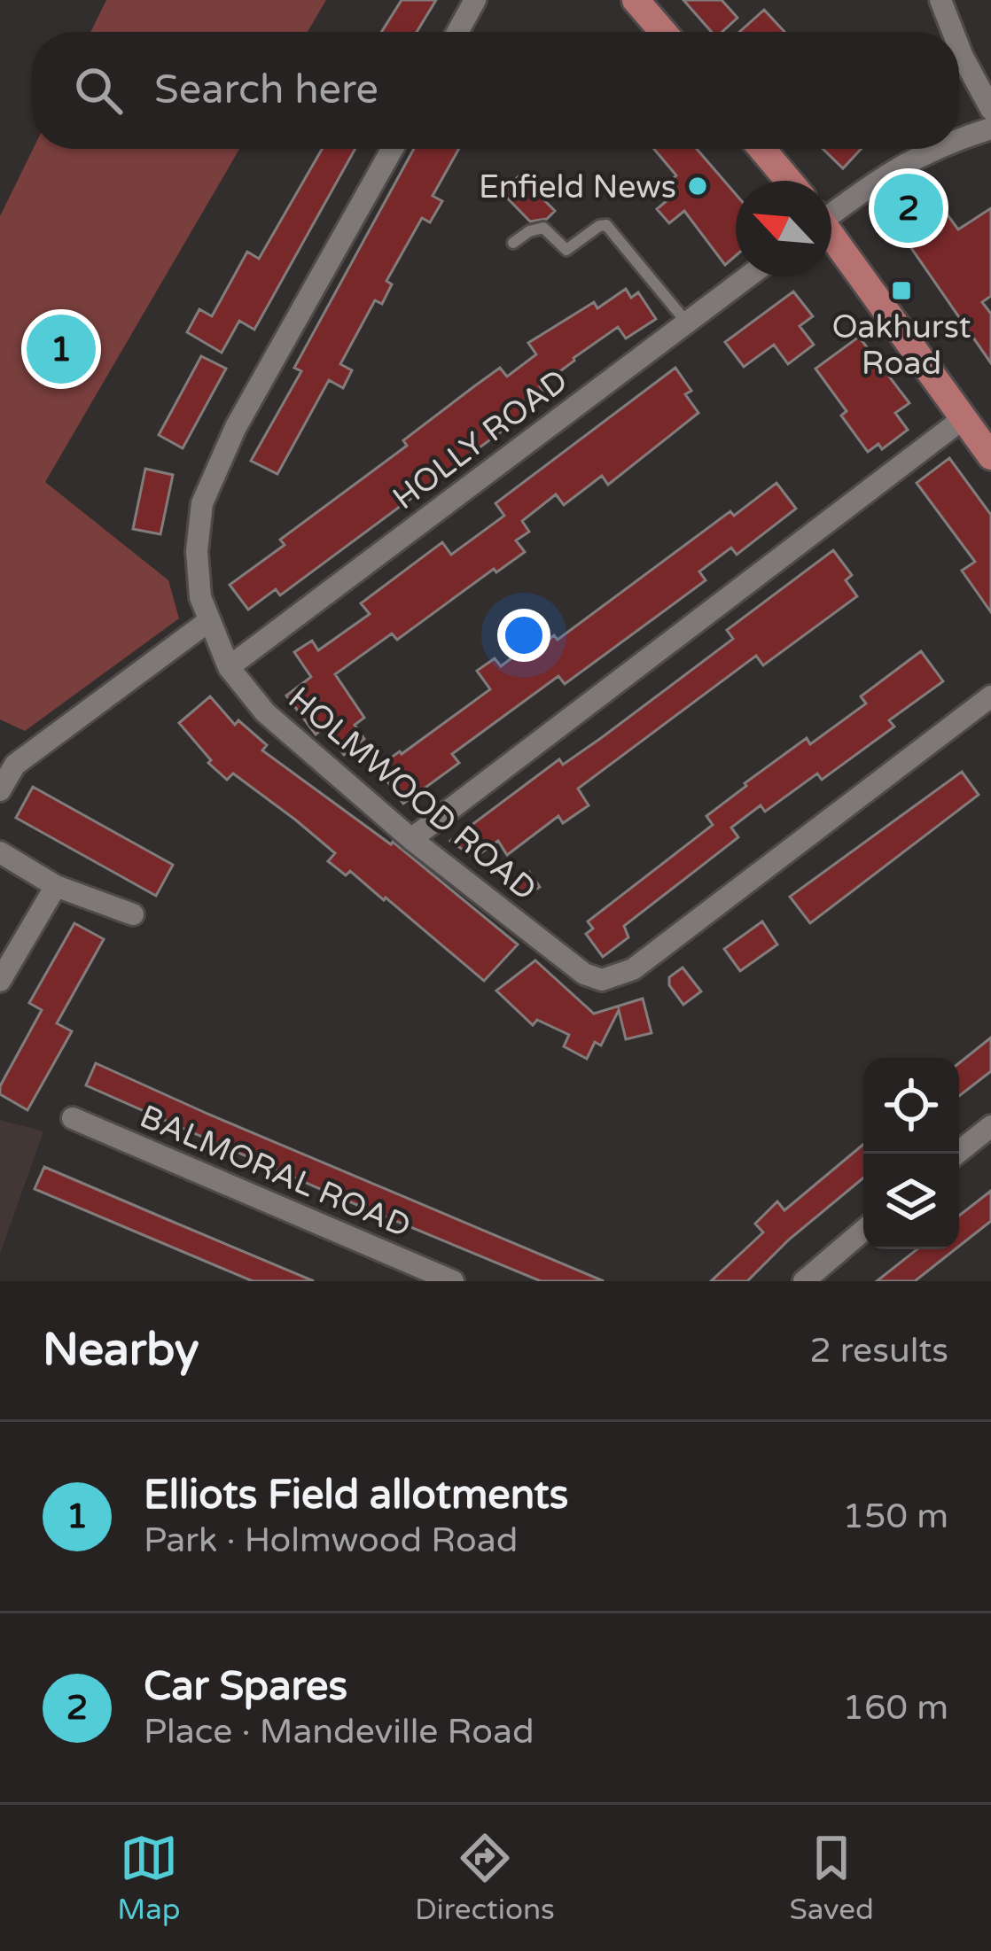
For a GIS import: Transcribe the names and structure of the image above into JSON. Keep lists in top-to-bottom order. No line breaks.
{"streets":{"street":["HOLLY ROAD","HOLMWOOD ROAD","BALMORAL ROAD"]},"crossings":[["HOLLY ROAD","HOLMWOOD ROAD"]],"places":{"other":["Enfield News"],"transit":["Oakhurst Road"]},"north":"top left","page":{"search":"Search here","pins":["2","1"],"heading":["Nearby","2 results"],"list":[{"mark":"1","name":"Elliots Field allotments","note":"Park · Holmwood Road","value":"150 m"},{"mark":"2","name":"Car Spares","note":"Place · Mandeville Road","value":"160 m"}],"nav":["Map","Directions","Saved"]}}
